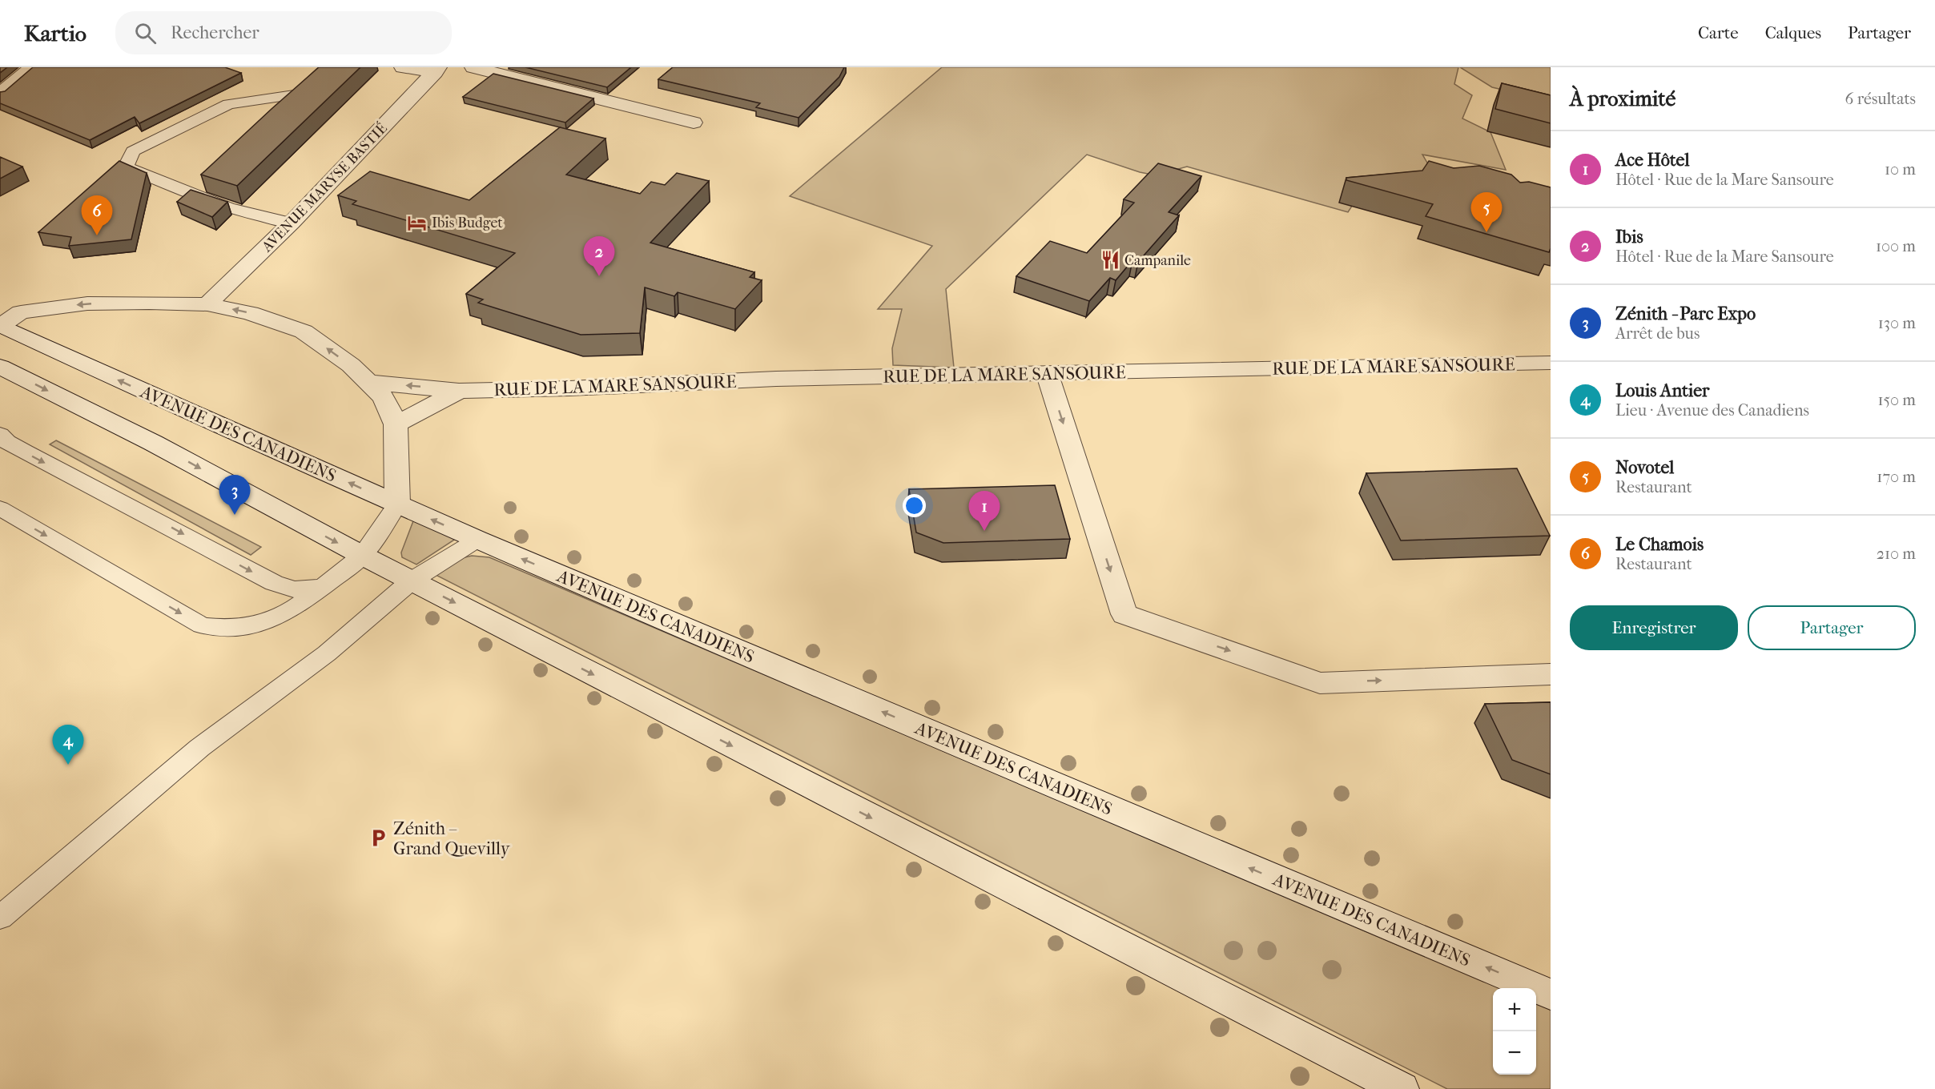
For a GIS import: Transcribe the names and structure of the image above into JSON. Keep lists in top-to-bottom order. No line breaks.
{"streets":{"street":["AVENUE MARYSE BASTIÉ","RUE DE LA MARE SANSOURE","AVENUE DES CANADIENS"]},"places":{"hotel":["Ibis Budget"],"restaurant":["Campanile"],"parking":["Zénith – Grand Quevilly"]},"page":{"header":"Kartio","search":"Rechercher","nav":["Carte","Calques","Partager"],"heading":["À proximité","6 résultats"],"list":[{"mark":"1","name":"Ace Hôtel","note":"Hôtel · Rue de la Mare Sansoure","value":"10 m"},{"mark":"2","name":"Ibis","note":"Hôtel · Rue de la Mare Sansoure","value":"100 m"},{"mark":"3","name":"Zénith - Parc Expo","note":"Arrêt de bus","value":"130 m"},{"mark":"4","name":"Louis Antier","note":"Lieu · Avenue des Canadiens","value":"150 m"},{"mark":"5","name":"Novotel","note":"Restaurant","value":"170 m"},{"mark":"6","name":"Le Chamois","note":"Restaurant","value":"210 m"}],"pins":["5","6","2","3","1","4"],"buttons":["Enregistrer","Partager"],"map_buttons":["+","−"]}}
